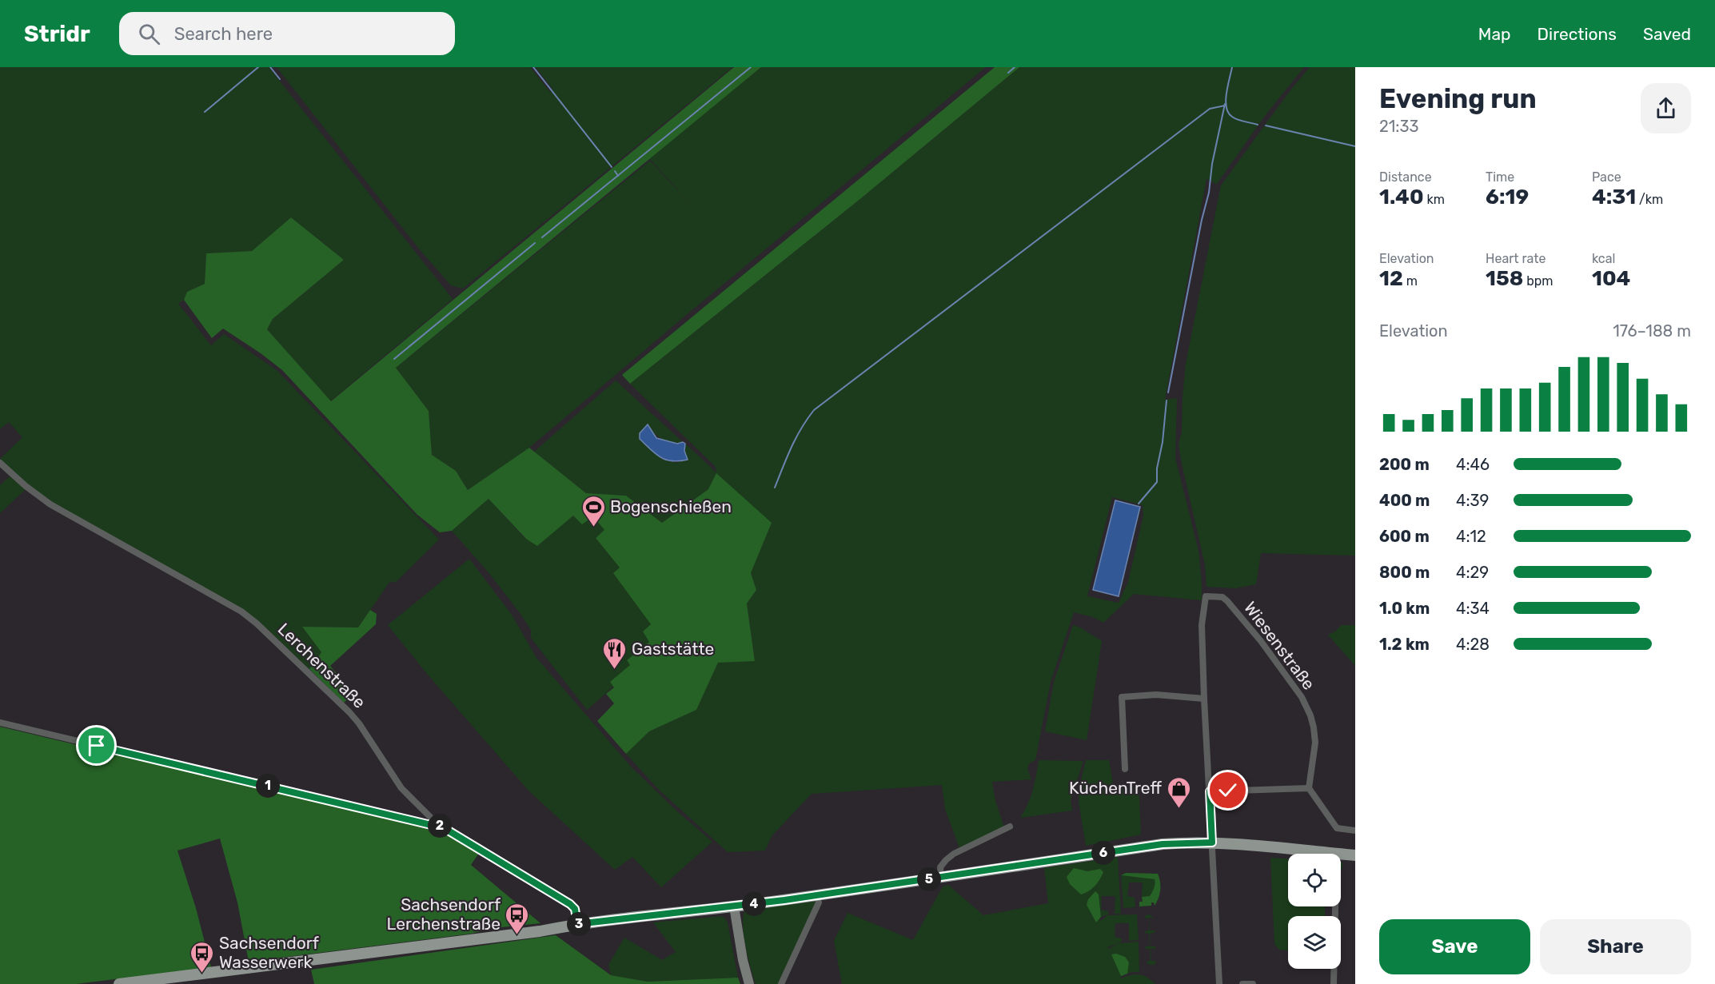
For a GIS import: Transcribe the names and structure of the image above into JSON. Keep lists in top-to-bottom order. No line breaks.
{"streets":{"street":["Wiesenstraße","Lerchenstraße"]},"places":{"sports":["Bogenschießen"],"restaurant":["Gaststätte"],"shop":["KüchenTreff"],"bus stop":["Sachsendorf Lerchenstraße","Sachsendorf Wasserwerk"]},"page":{"header":"Stridr","search":"Search here","nav":["Map","Directions","Saved"],"heading":["Evening run","21:33"],"stats":[["Distance","1.40 km"],["Time","6:19"],["Pace","4:31 /km"],["Elevation","12 m"],["Heart rate","158 bpm"],["kcal","104"]],"chart":["Elevation","176–188 m"],"list":[{"name":"200 m","note":"4:46"},{"name":"400 m","note":"4:39"},{"name":"600 m","note":"4:12"},{"name":"800 m","note":"4:29"},{"name":"1.0 km","note":"4:34"},{"name":"1.2 km","note":"4:28"}],"pins":["1","2","6","5","4","3"],"buttons":["Save","Share"]}}
